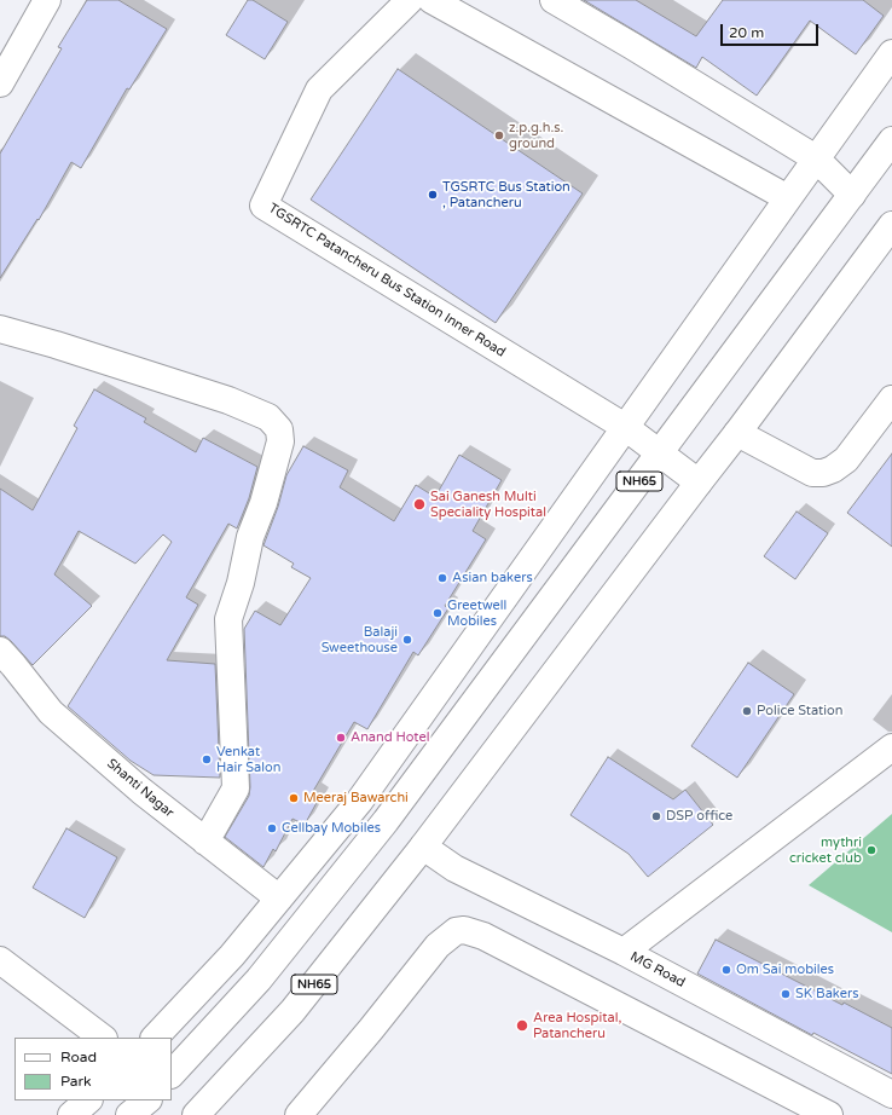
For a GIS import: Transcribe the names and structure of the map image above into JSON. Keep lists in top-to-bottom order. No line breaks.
{"streets":{"main road":["TGSRTC Patancheru Bus Station Inner Road","NH65","Shanti Nagar","MG Road"]},"crossings":[["TGSRTC Patancheru Bus Station Inner Road","NH65"],["NH65","MG Road"]],"places":["z.p.g.h.s. ground","TGSRTC Bus Station , Patancheru","Sai Ganesh Multi Speciality Hospital","Asian bakers","Greetwell Mobiles","Balaji Sweethouse","Police Station","Anand Hotel","Venkat Hair Salon","Meeraj Bawarchi","DSP office","Cellbay Mobiles","mythri cricket club","Om Sai mobiles","SK Bakers","Area Hospital, Patancheru"],"legend":["Road","Park"],"scale_bar":"20 m"}
